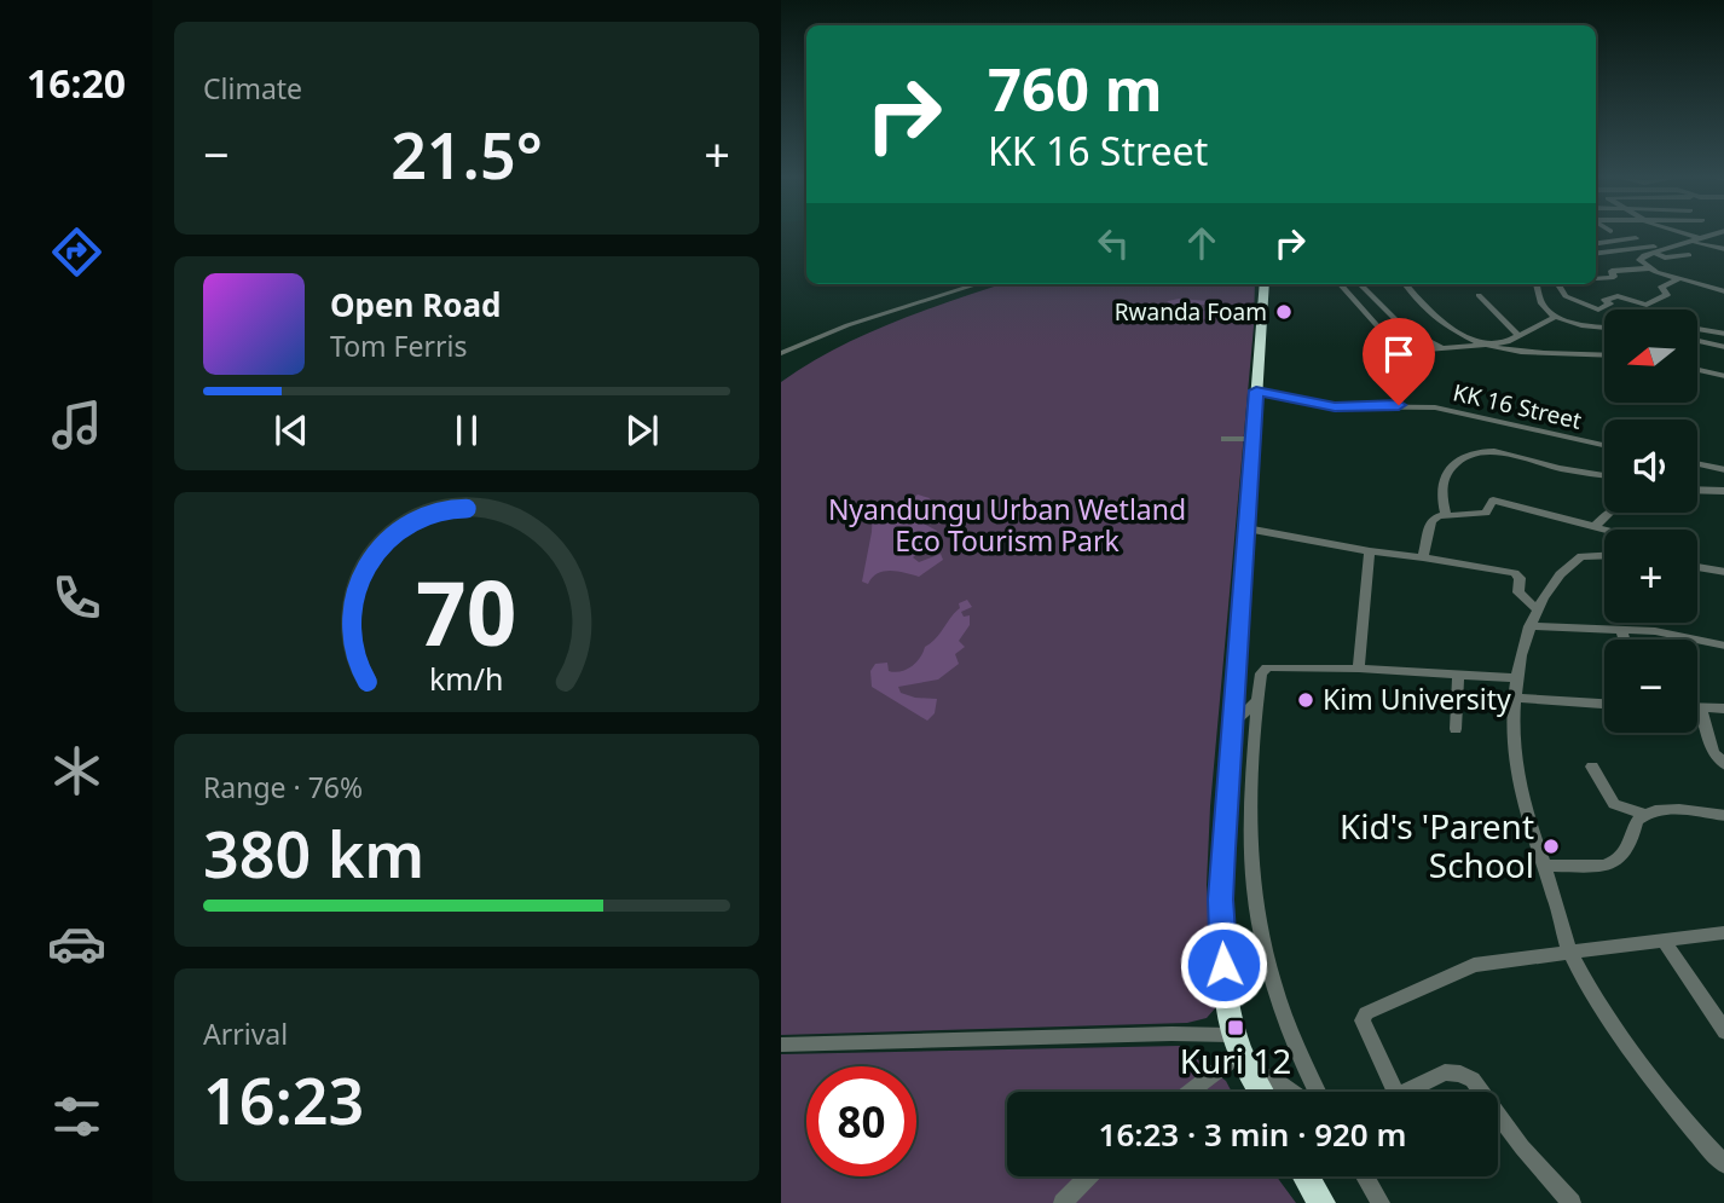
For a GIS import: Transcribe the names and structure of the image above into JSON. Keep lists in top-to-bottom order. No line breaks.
{"streets":{"street":["KK 16 Street"]},"parks":["Nyandungu Urban Wetland Eco Tourism Park"],"places":{"other":["Rwanda Foam","Kim University","Kid's 'Parent School"],"transit":["Kuri 12"]},"north":"left","page":{"tabs":"16:20","tile":["Climate",["Range · 76%","380 km"],["Arrival","16:23"]],"turn":["760 m","KK 16 Street"],"heat":["−","21.5°","+"],"song":["Open Road","Tom Ferris"],"map_buttons":["+","−"],"limit":"80","trip":"16:23 · 3 min · 920 m","gauge":["70","km/h"]}}
